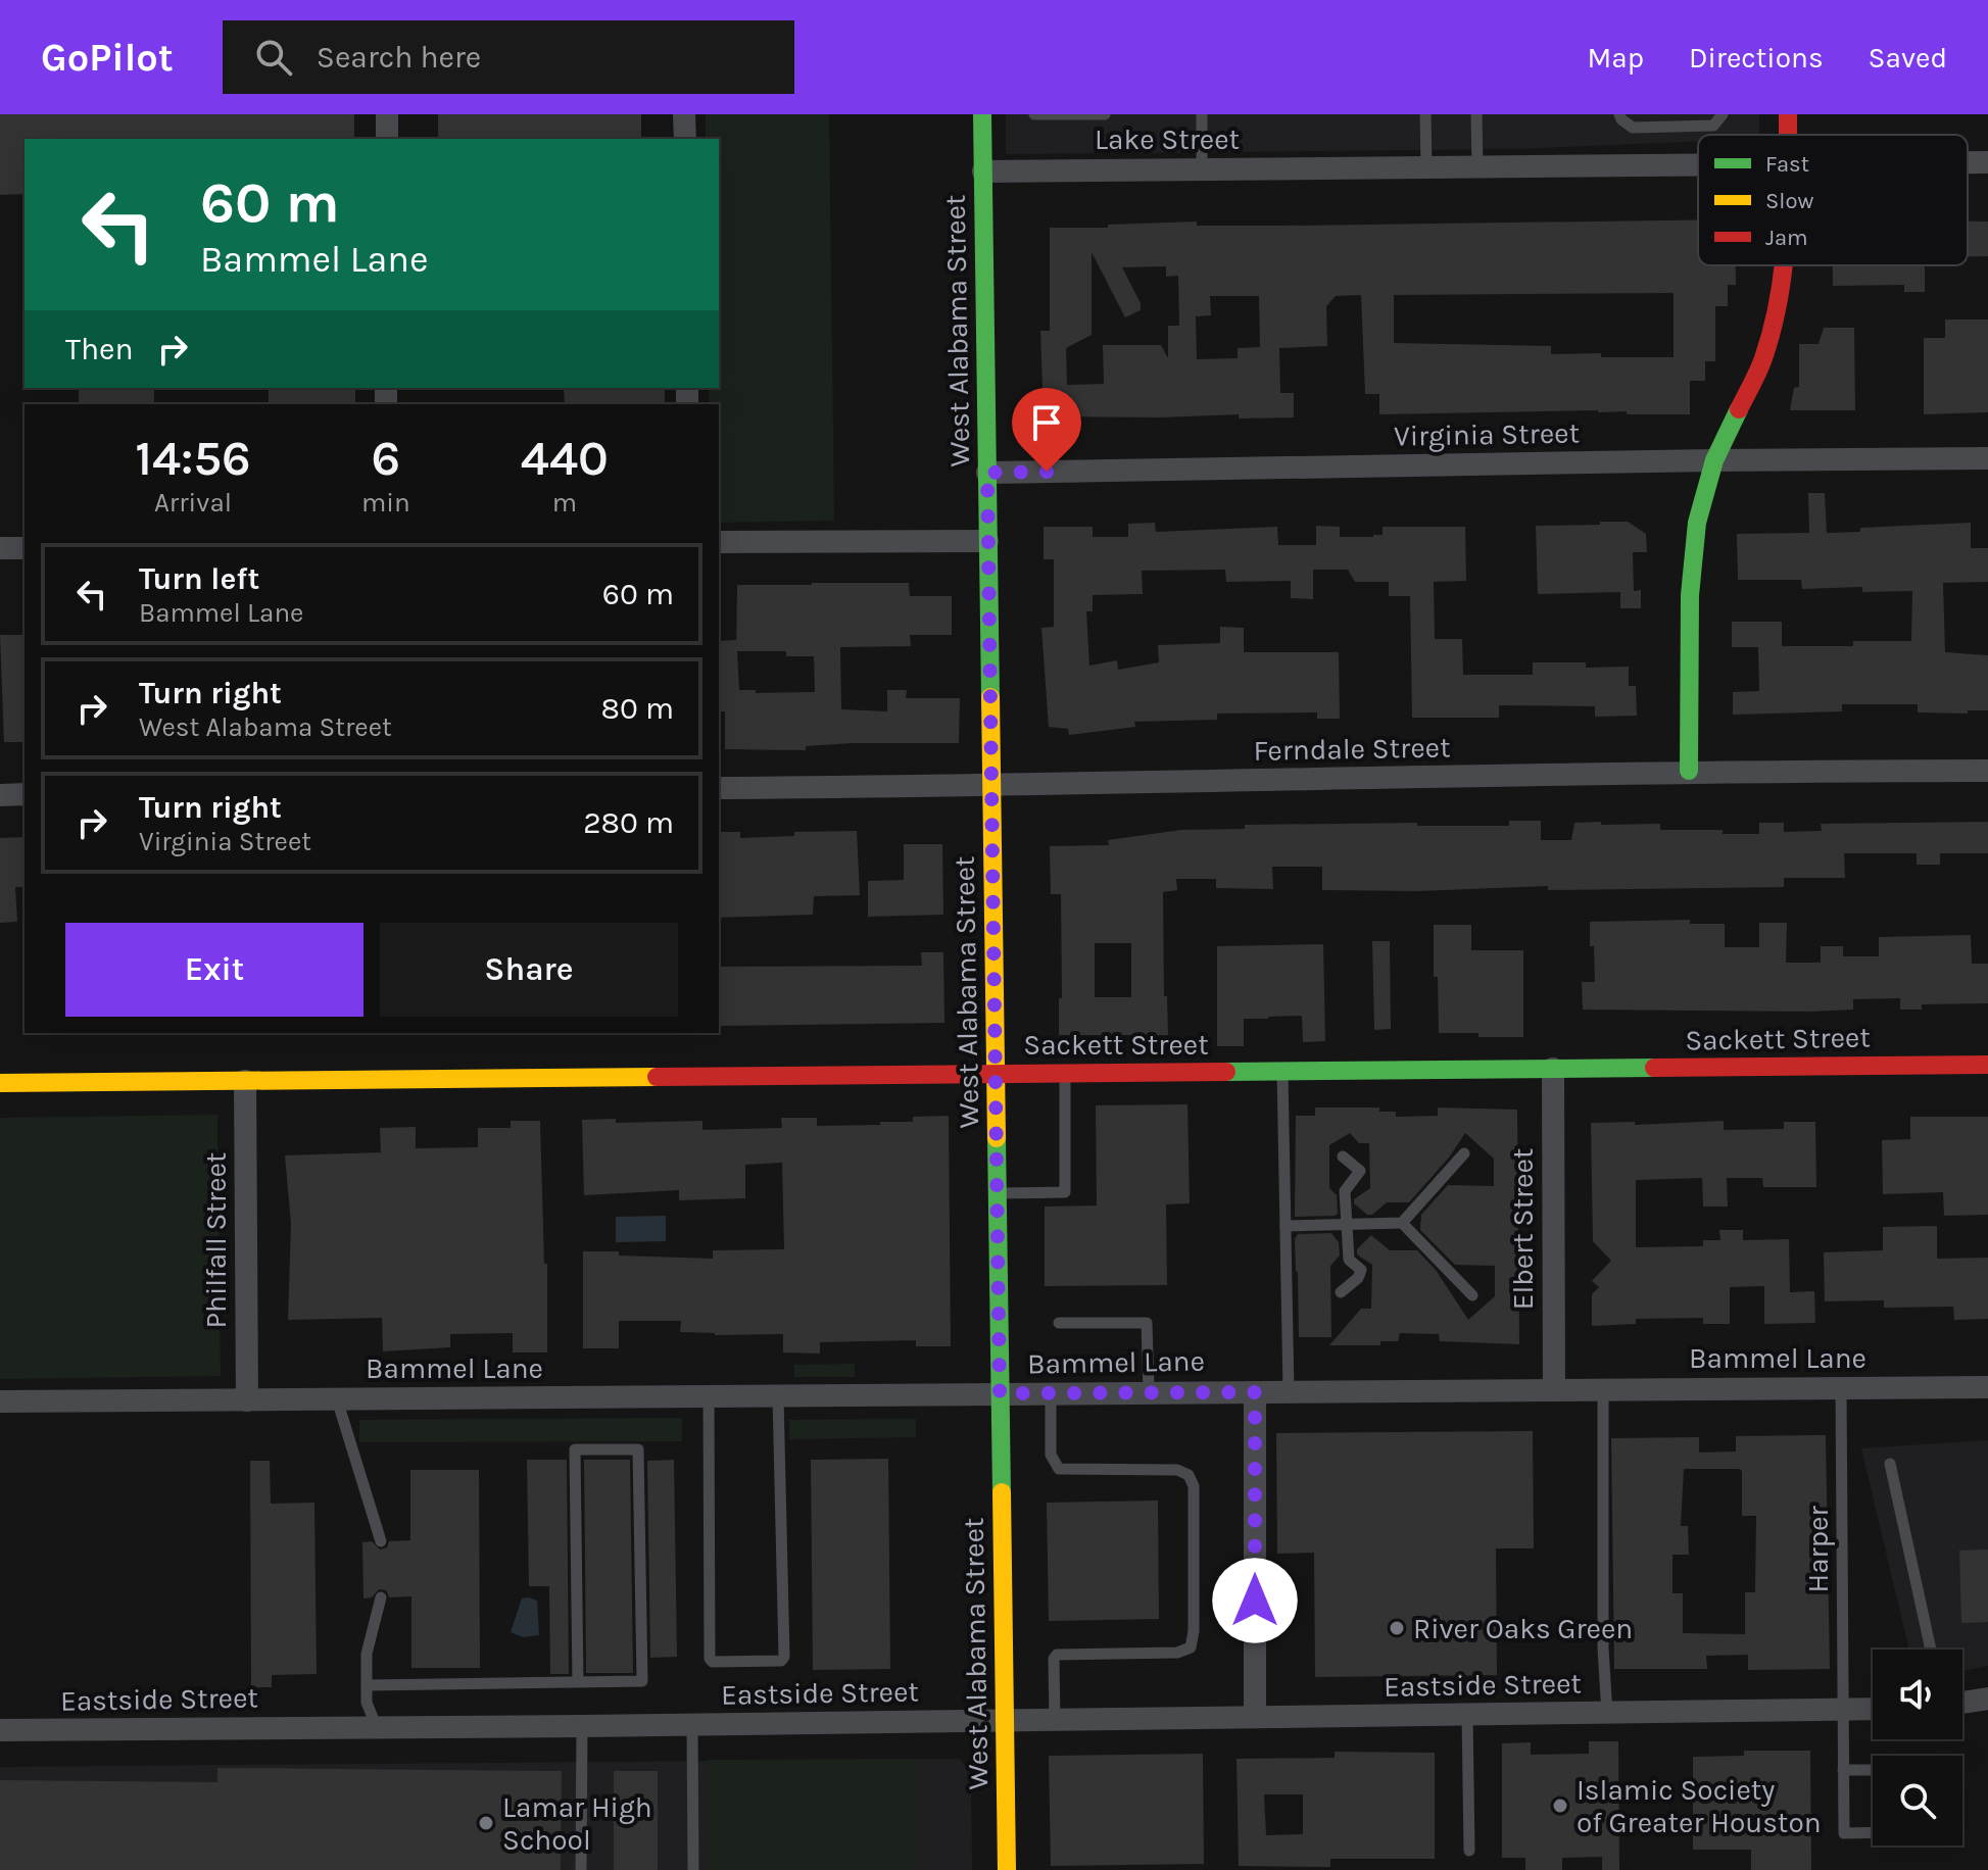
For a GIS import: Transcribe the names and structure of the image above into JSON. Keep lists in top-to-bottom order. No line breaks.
{"streets":{"street":["Lake Street","West Alabama Street","Virginia Street","Ferndale Street","Sackett Street","Elbert Street","Philfall Street","Bammel Lane","Eastside Street"],"lane":["Harper"]},"crossings":[["Lake Street","West Alabama Street"],["West Alabama Street","Virginia Street"],["West Alabama Street","Ferndale Street"],["West Alabama Street","Sackett Street"],["West Alabama Street","Bammel Lane"],["West Alabama Street","Eastside Street"],["Sackett Street","Elbert Street"],["Sackett Street","Philfall Street"],["Elbert Street","Bammel Lane"],["Philfall Street","Bammel Lane"],["Bammel Lane","Harper"],["Harper","Eastside Street"]],"places":["River Oaks Green","Islamic Society of Greater Houston","Lamar High School"],"legend":["Fast","Slow","Jam"],"page":{"header":"GoPilot","search":"Search here","nav":["Map","Directions","Saved"],"turn":["60 m","Bammel Lane"],"then":"Then","eta":["14:56","Arrival","6","min","440","m"],"list":[{"name":"Turn left","note":"Bammel Lane","value":"60 m"},{"name":"Turn right","note":"West Alabama Street","value":"80 m"},{"name":"Turn right","note":"Virginia Street","value":"280 m"}],"buttons":["Exit","Share"]}}
